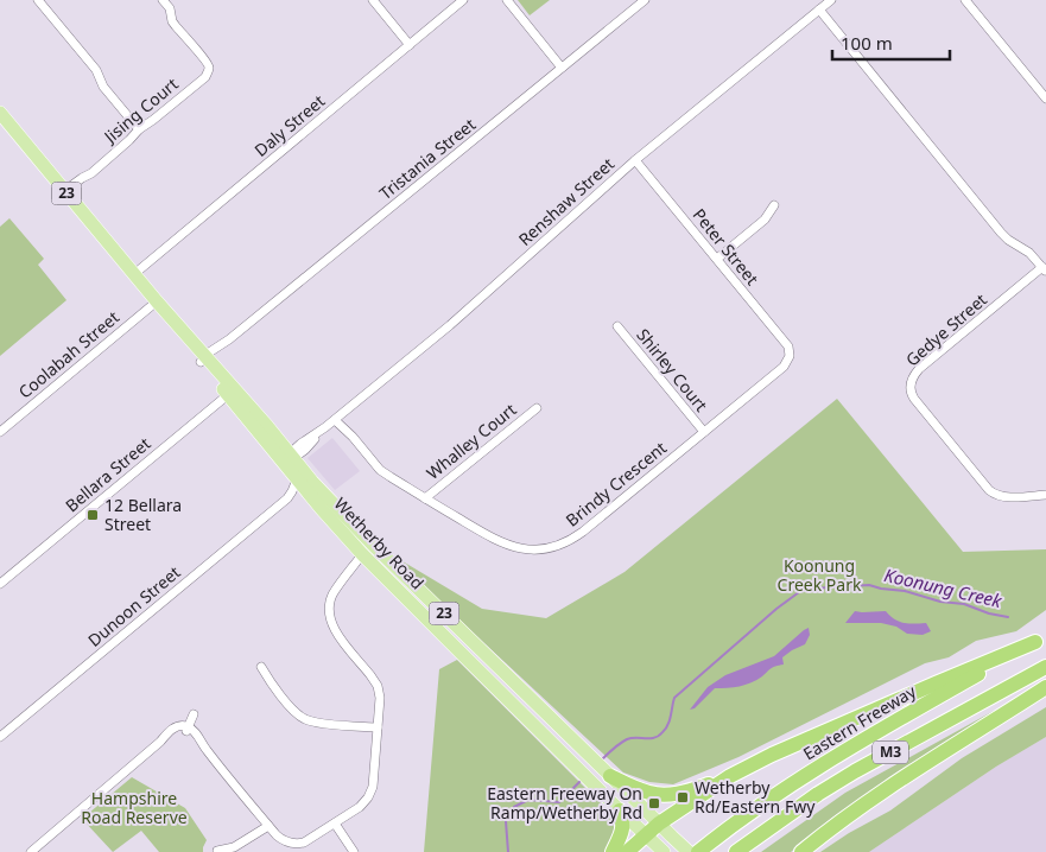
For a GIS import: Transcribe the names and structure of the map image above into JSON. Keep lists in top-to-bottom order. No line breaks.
{"streets":{"highway":["Eastern Freeway","M3"],"main road":["23","Wetherby Road"],"street":["Jising Court","Daly Street","Tristania Street","Renshaw Street","Peter Street","Gedye Street","Coolabah Street","Shirley Court","Whalley Court","Bellara Street","Brindy Crescent","Dunoon Street"]},"crossings":[["Jising Court","Wetherby Road"],["Daly Street","Wetherby Road"],["Tristania Street","Wetherby Road"],["23","Wetherby Road"],["Renshaw Street","Peter Street"],["Renshaw Street","Gedye Street"],["Renshaw Street","Brindy Crescent"],["Renshaw Street","Wetherby Road"],["Peter Street","Brindy Crescent"],["Coolabah Street","Wetherby Road"],["Shirley Court","Brindy Crescent"],["Whalley Court","Brindy Crescent"],["Bellara Street","Wetherby Road"],["Wetherby Road","Dunoon Street"]],"water":["Koonung Creek"],"parks":["Koonung Creek Park","Hampshire Road Reserve"],"places":{"transit":["12 Bellara Street","Wetherby Rd/Eastern Fwy","Eastern Freeway On Ramp/Wetherby Rd"]},"scale_bar":"100 m"}
